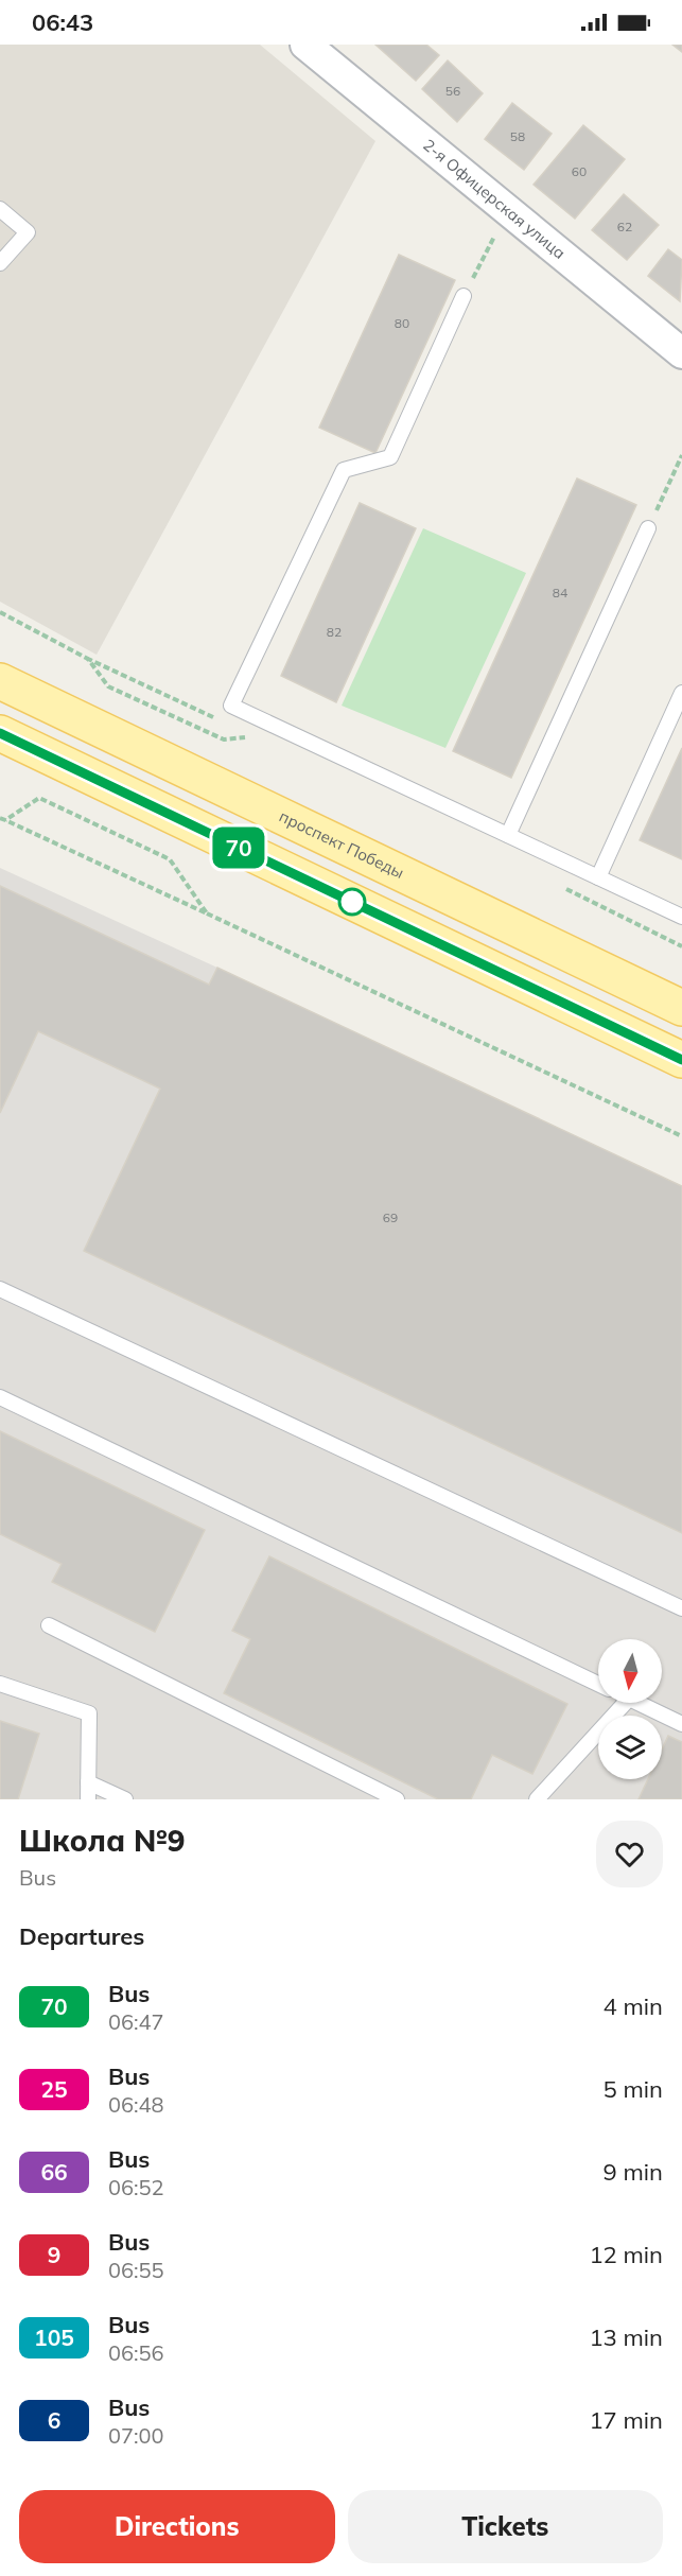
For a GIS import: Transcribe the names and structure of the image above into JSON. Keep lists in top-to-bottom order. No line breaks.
{"streets":{"main road":["проспект Победы"],"street":["2-я Офицерская улица"]},"lines":["bus line 70"],"house_numbers":["56","58","60","62","80","84","82","69"],"north":"bottom","page":{"status":"06:43","on_map":"70","heading":[["Школа №9","Bus"],"Departures"],"list":[{"mark":"70","name":"Bus","note":"06:47","value":"4 min"},{"mark":"25","name":"Bus","note":"06:48","value":"5 min"},{"mark":"66","name":"Bus","note":"06:52","value":"9 min"},{"mark":"9","name":"Bus","note":"06:55","value":"12 min"},{"mark":"105","name":"Bus","note":"06:56","value":"13 min"},{"mark":"6","name":"Bus","note":"07:00","value":"17 min"}],"buttons":["Directions","Tickets"]}}
